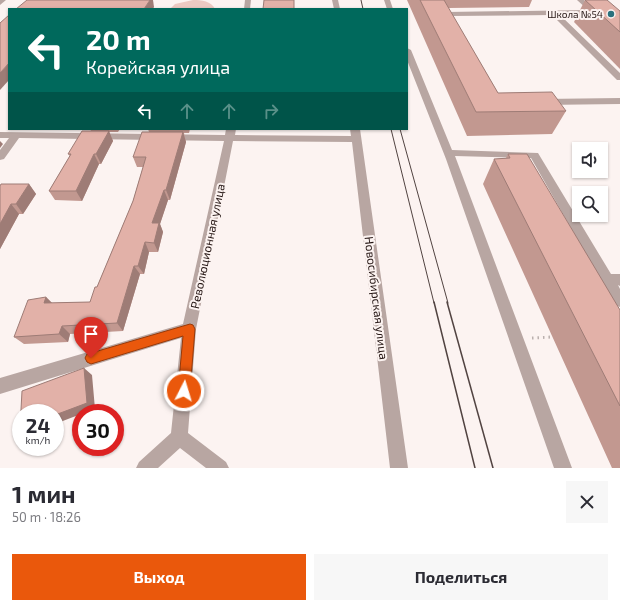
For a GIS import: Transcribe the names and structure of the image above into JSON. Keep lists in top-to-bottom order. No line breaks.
{"streets":{"street":["Революционная улица","Новосибирская улица"]},"places":["Школа №54"],"page":{"turn":["20 m","Корейская улица"],"speed":"24 km/h","limit":"30","heading":["1 мин","50 m · 18:26"],"buttons":["Выход","Поделиться"]}}
